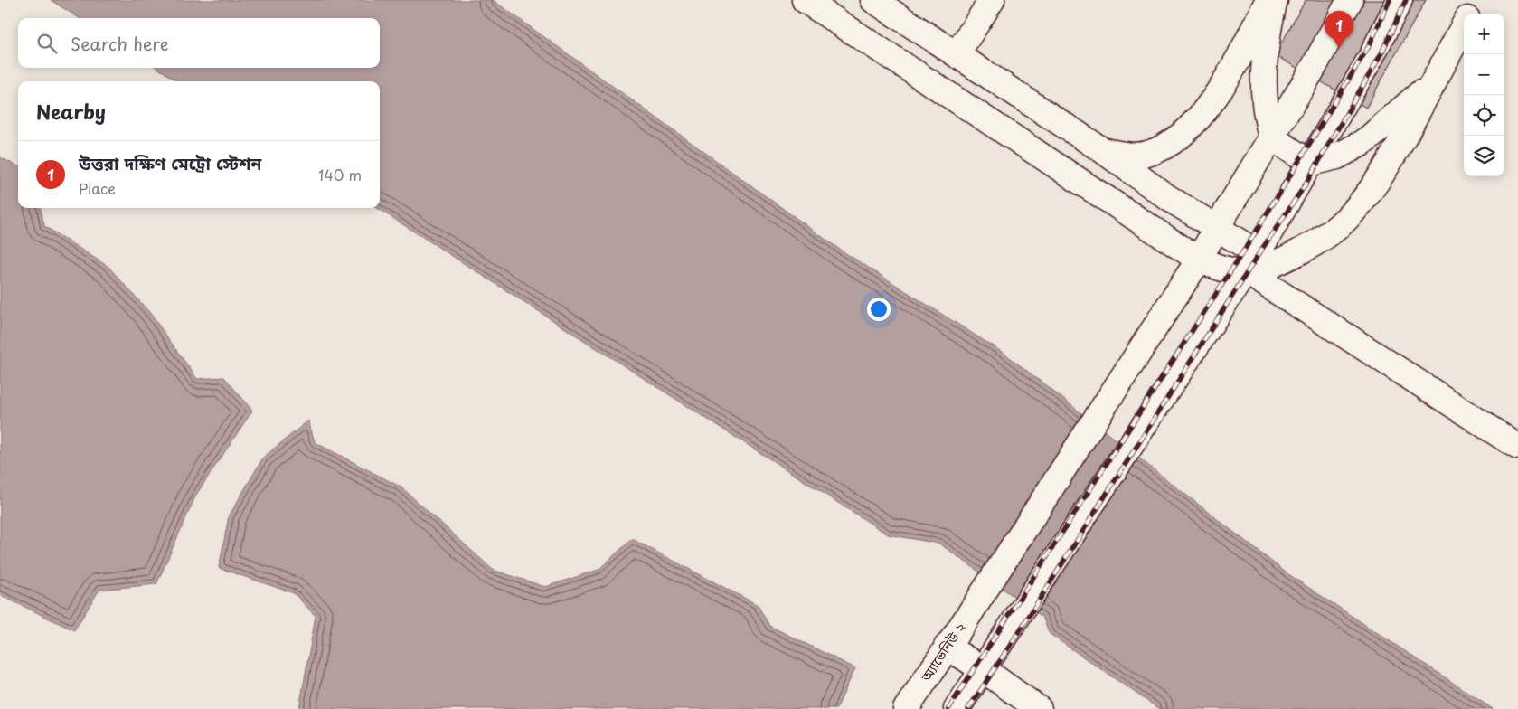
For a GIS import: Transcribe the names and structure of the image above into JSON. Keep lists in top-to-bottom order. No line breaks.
{"streets":{"street":["অ্যাভেনিউ ২"]},"page":{"pins":"1","map_buttons":["+","−"],"search":"Search here","heading":"Nearby","list":[{"mark":"1","name":"উত্তরা দক্ষিণ মেট্রো স্টেশন","note":"Place","value":"140 m"}]}}
